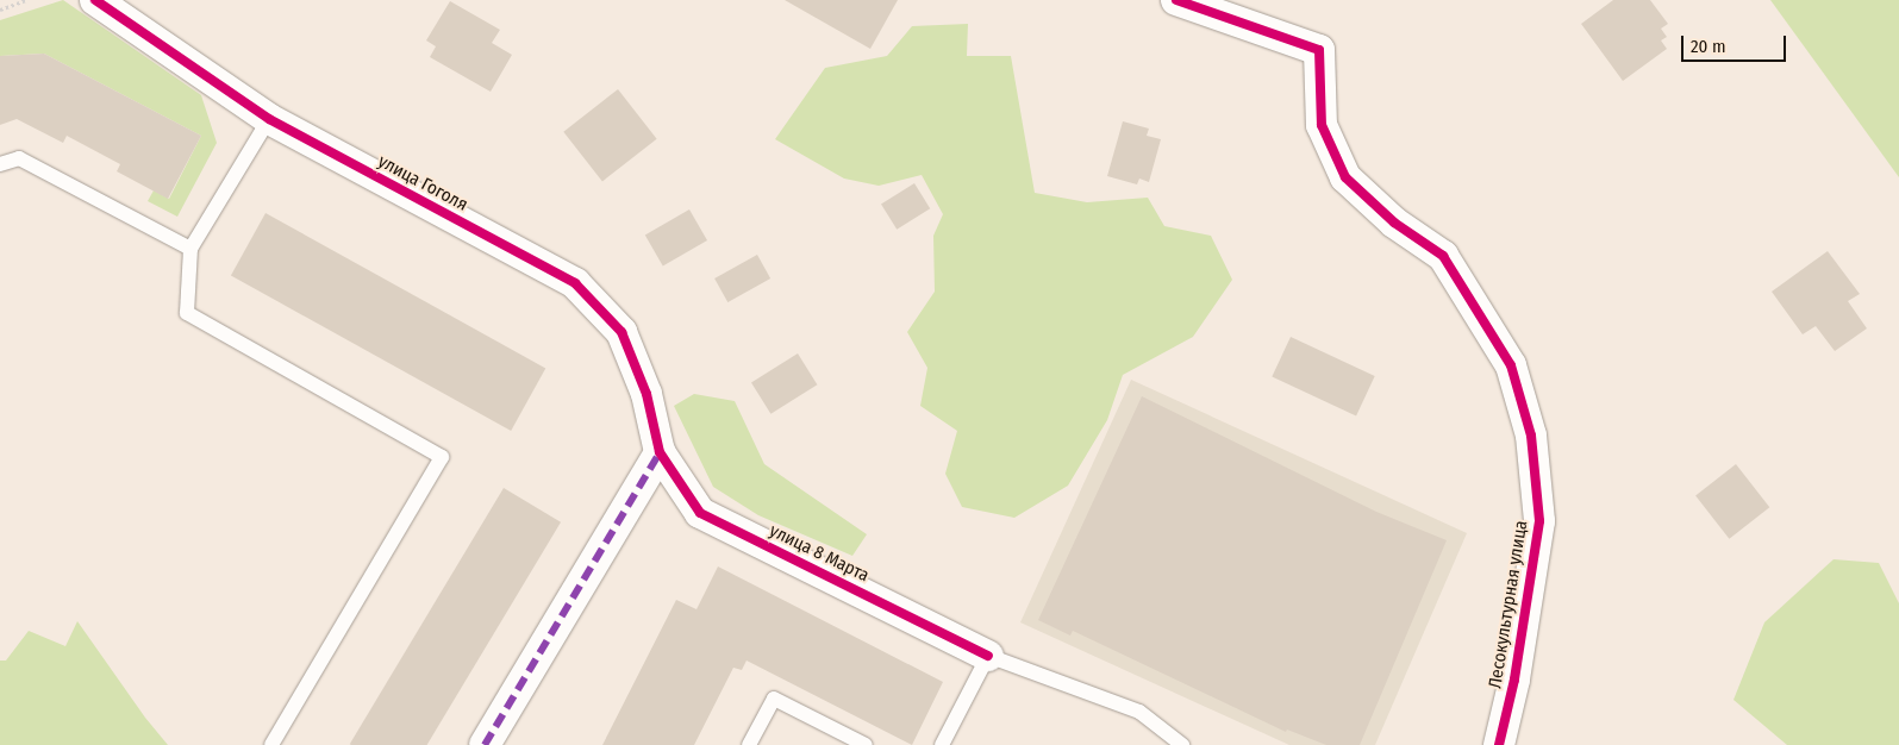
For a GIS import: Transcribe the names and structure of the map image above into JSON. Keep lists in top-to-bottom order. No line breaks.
{"streets":{"street":["улица Гоголя","улица 8 Марта","Лесокультурная улица"]},"crossings":[["улица Гоголя","улица 8 Марта"]],"scale_bar":"20 m"}
